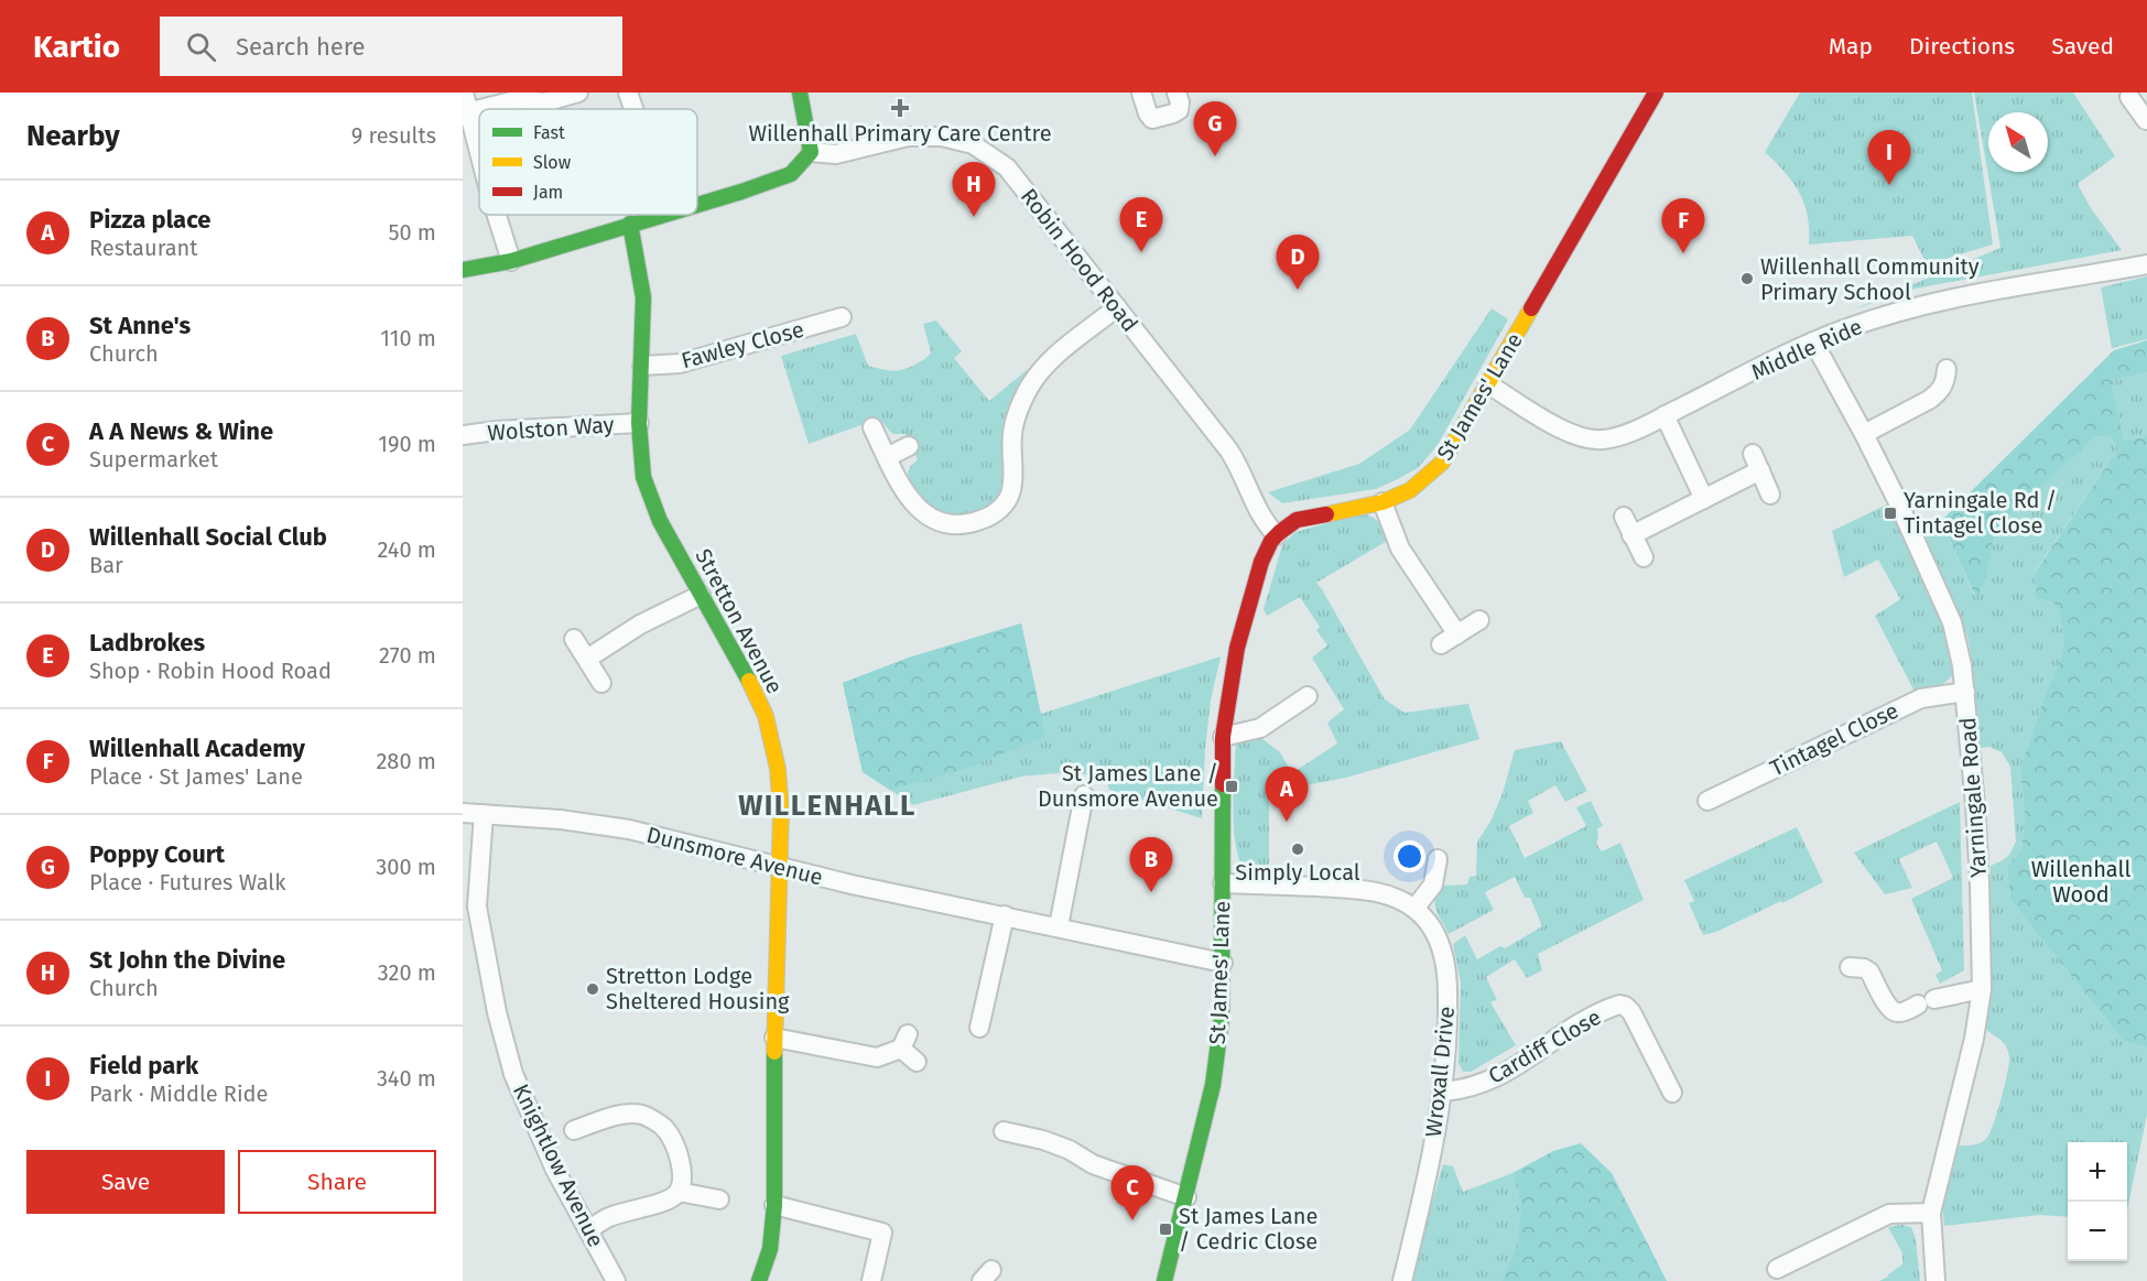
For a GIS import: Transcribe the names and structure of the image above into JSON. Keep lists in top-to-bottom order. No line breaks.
{"streets":{"street":["Robin Hood Road","Fawley Close","Middle Ride","St James' Lane","Wolston Way","Stretton Avenue","Tintagel Close","Yarningale Road","Dunsmore Avenue","Cardiff Close","Wroxall Drive","Knightlow Avenue"]},"crossings":[["Robin Hood Road","St James' Lane"],["Fawley Close","Stretton Avenue"],["Middle Ride","St James' Lane"],["Middle Ride","Yarningale Road"],["St James' Lane","Dunsmore Avenue"],["St James' Lane","Wroxall Drive"],["Wolston Way","Stretton Avenue"],["Stretton Avenue","Dunsmore Avenue"],["Tintagel Close","Yarningale Road"],["Dunsmore Avenue","Knightlow Avenue"],["Cardiff Close","Wroxall Drive"]],"districts":["WILLENHALL"],"parks":["Willenhall Wood"],"places":{"health":["Willenhall Primary Care Centre"],"other":["Willenhall Community Primary School","Simply Local","Stretton Lodge Sheltered Housing"],"transit":["Yarningale Rd / Tintagel Close","St James Lane / Dunsmore Avenue","St James Lane / Cedric Close"]},"legend":["Fast","Slow","Jam"],"north":"top left","page":{"header":"Kartio","search":"Search here","nav":["Map","Directions","Saved"],"heading":["Nearby","9 results"],"pins":["G","I","H","E","F","D","A","B","C"],"list":[{"mark":"A","name":"Pizza place","note":"Restaurant","value":"50 m"},{"mark":"B","name":"St Anne's","note":"Church","value":"110 m"},{"mark":"C","name":"A A News & Wine","note":"Supermarket","value":"190 m"},{"mark":"D","name":"Willenhall Social Club","note":"Bar","value":"240 m"},{"mark":"E","name":"Ladbrokes","note":"Shop · Robin Hood Road","value":"270 m"},{"mark":"F","name":"Willenhall Academy","note":"Place · St James' Lane","value":"280 m"},{"mark":"G","name":"Poppy Court","note":"Place · Futures Walk","value":"300 m"},{"mark":"H","name":"St John the Divine","note":"Church","value":"320 m"},{"mark":"I","name":"Field park","note":"Park · Middle Ride","value":"340 m"}],"buttons":["Save","Share"],"map_buttons":["+","−"]}}
